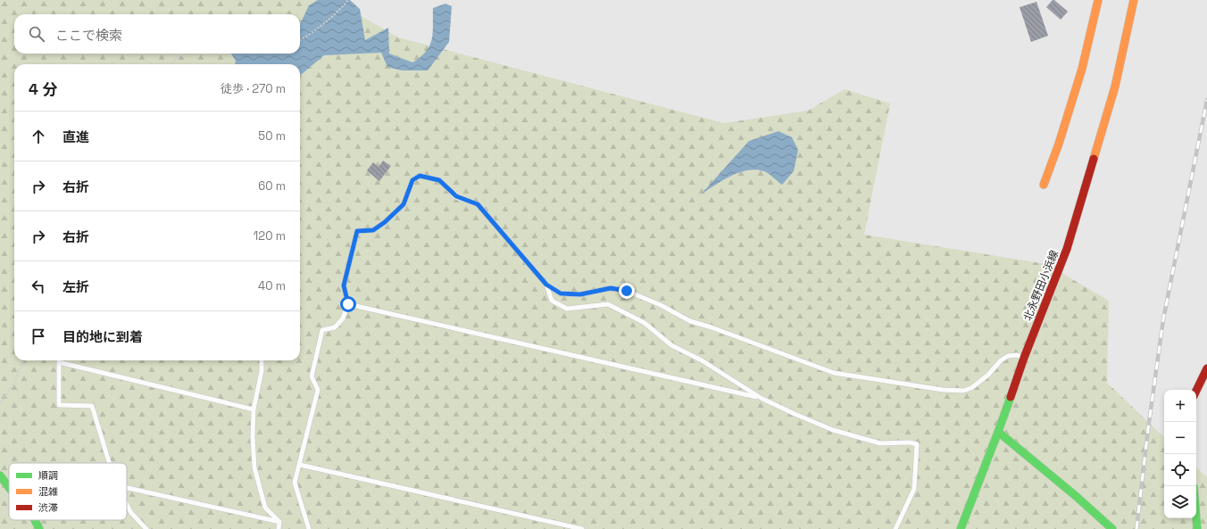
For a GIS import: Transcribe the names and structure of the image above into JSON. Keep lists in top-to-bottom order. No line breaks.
{"streets":{"main road":["北永野田小浜線"]},"legend":["順調","混雑","渋滞"],"page":{"search":"ここで検索","heading":["4 分","徒歩 · 270 m"],"list":[["直進","50 m"],["右折","60 m"],["右折","120 m"],["左折","40 m"],"目的地に到着"],"map_buttons":["+","−"]}}
